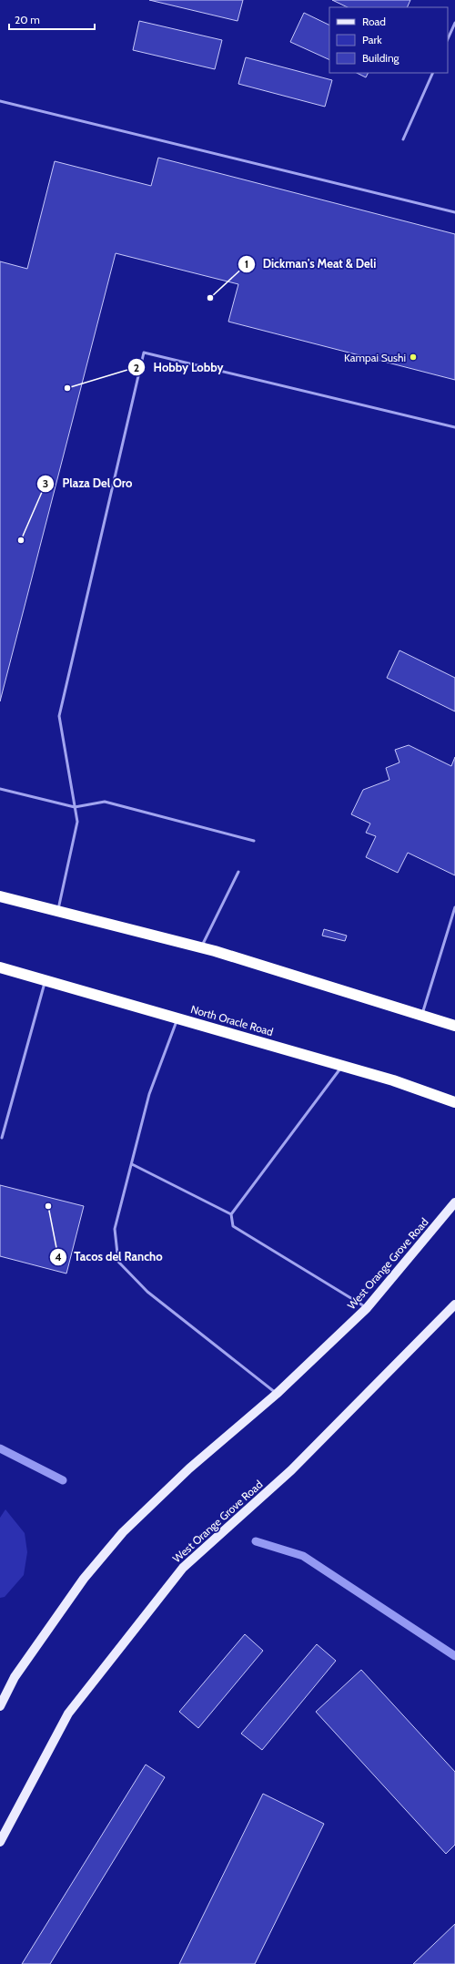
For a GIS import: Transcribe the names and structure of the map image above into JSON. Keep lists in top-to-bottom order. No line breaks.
{"streets":{"highway":["North Oracle Road"],"main road":["West Orange Grove Road"]},"places":["Dickman's Meat & Deli","Kampai Sushi","Hobby Lobby","Plaza Del Oro","Tacos del Rancho"],"legend":["Road","Park","Building"],"scale_bar":"20 m"}
